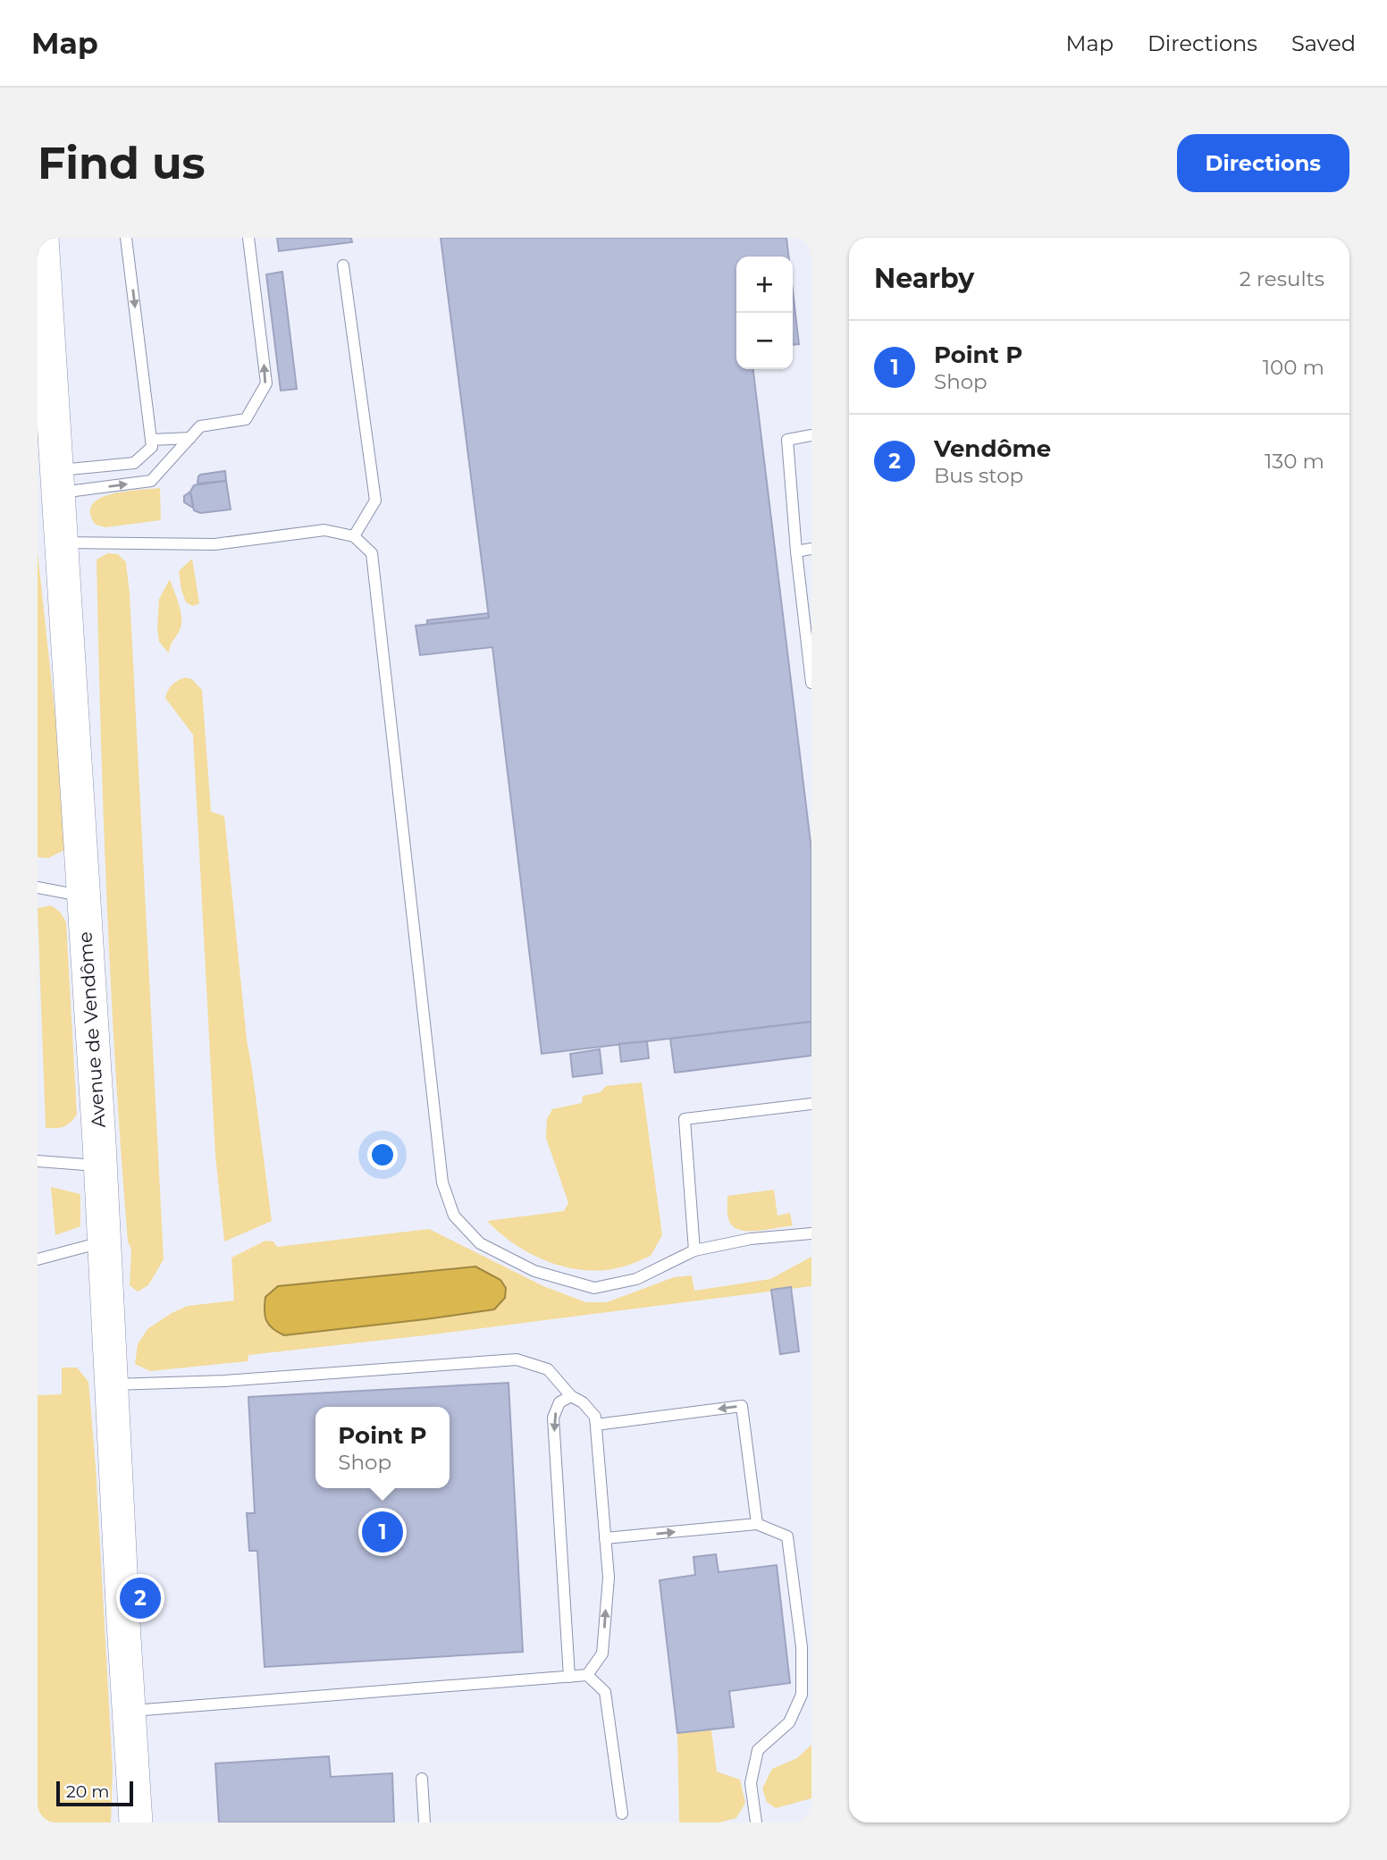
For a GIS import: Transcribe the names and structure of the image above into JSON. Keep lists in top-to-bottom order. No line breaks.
{"streets":{"main road":["Avenue de Vendôme"]},"scale_bar":"20 m","page":{"header":"Map","nav":["Map","Directions","Saved"],"buttons":"Directions","title":"Find us","heading":["Nearby","2 results"],"map_buttons":["+","−"],"list":[{"mark":"1","name":"Point P","note":"Shop","value":"100 m"},{"mark":"2","name":"Vendôme","note":"Bus stop","value":"130 m"}],"popup":["Point P","Shop"],"pins":["1","2"],"scale":"20 m"}}
